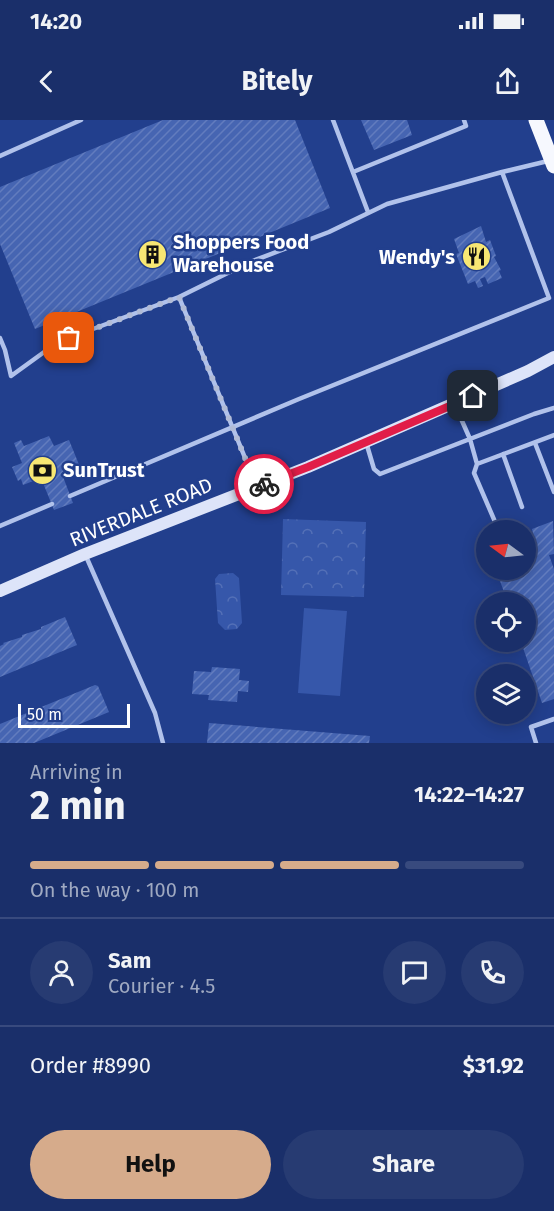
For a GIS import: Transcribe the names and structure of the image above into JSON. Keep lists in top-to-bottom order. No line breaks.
{"streets":{"main road":["RIVERDALE ROAD"]},"places":{"building":["Shoppers Food Warehouse"],"restaurant":["Wendy's"],"bank":["SunTrust"]},"scale_bar":"50 m","north":"left","page":{"status":"14:20","header":"Bitely","scale":"50 m","heading":["2 min","Arriving in","14:22–14:27"],"panel":["Sam","Courier · 4.5","Order #8990","$31.92"],"bar":"On the way · 100 m","buttons":["Help","Share"]}}
